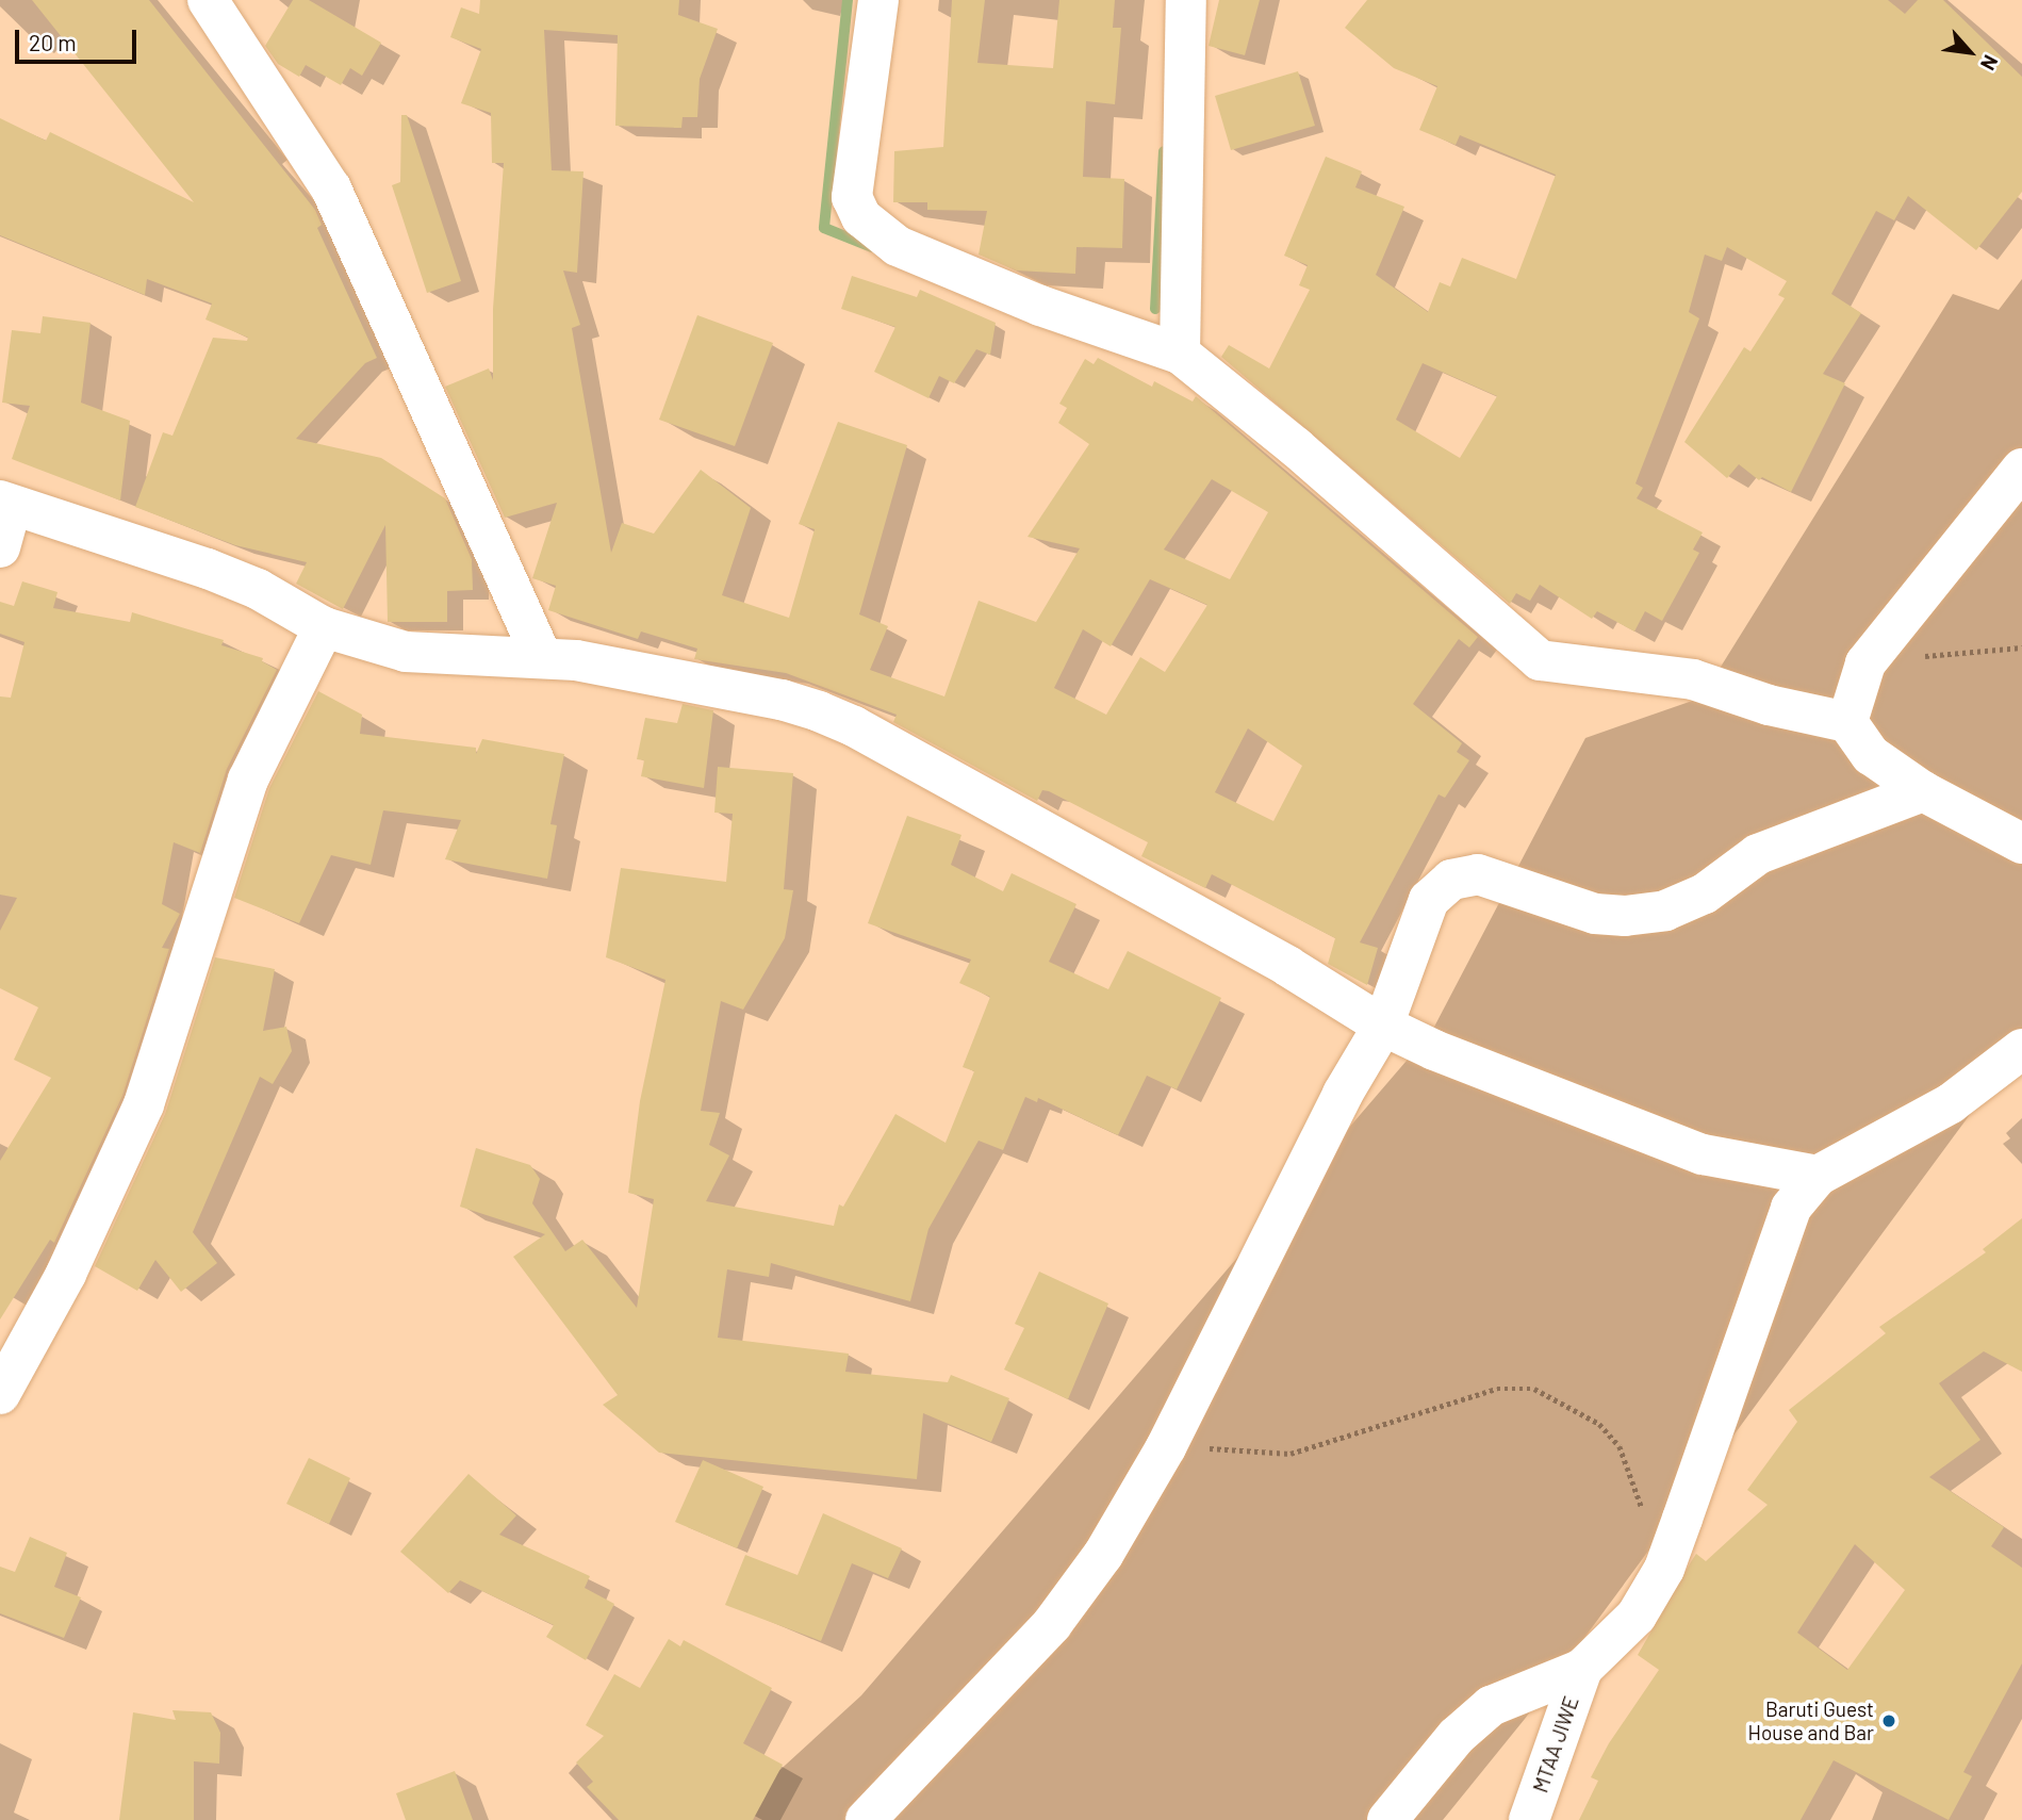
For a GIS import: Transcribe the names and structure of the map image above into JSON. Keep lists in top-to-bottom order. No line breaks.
{"streets":{"street":["MTAA JIWE"]},"places":["Baruti Guest House and Bar"],"scale_bar":"20 m","north":"bottom right"}
